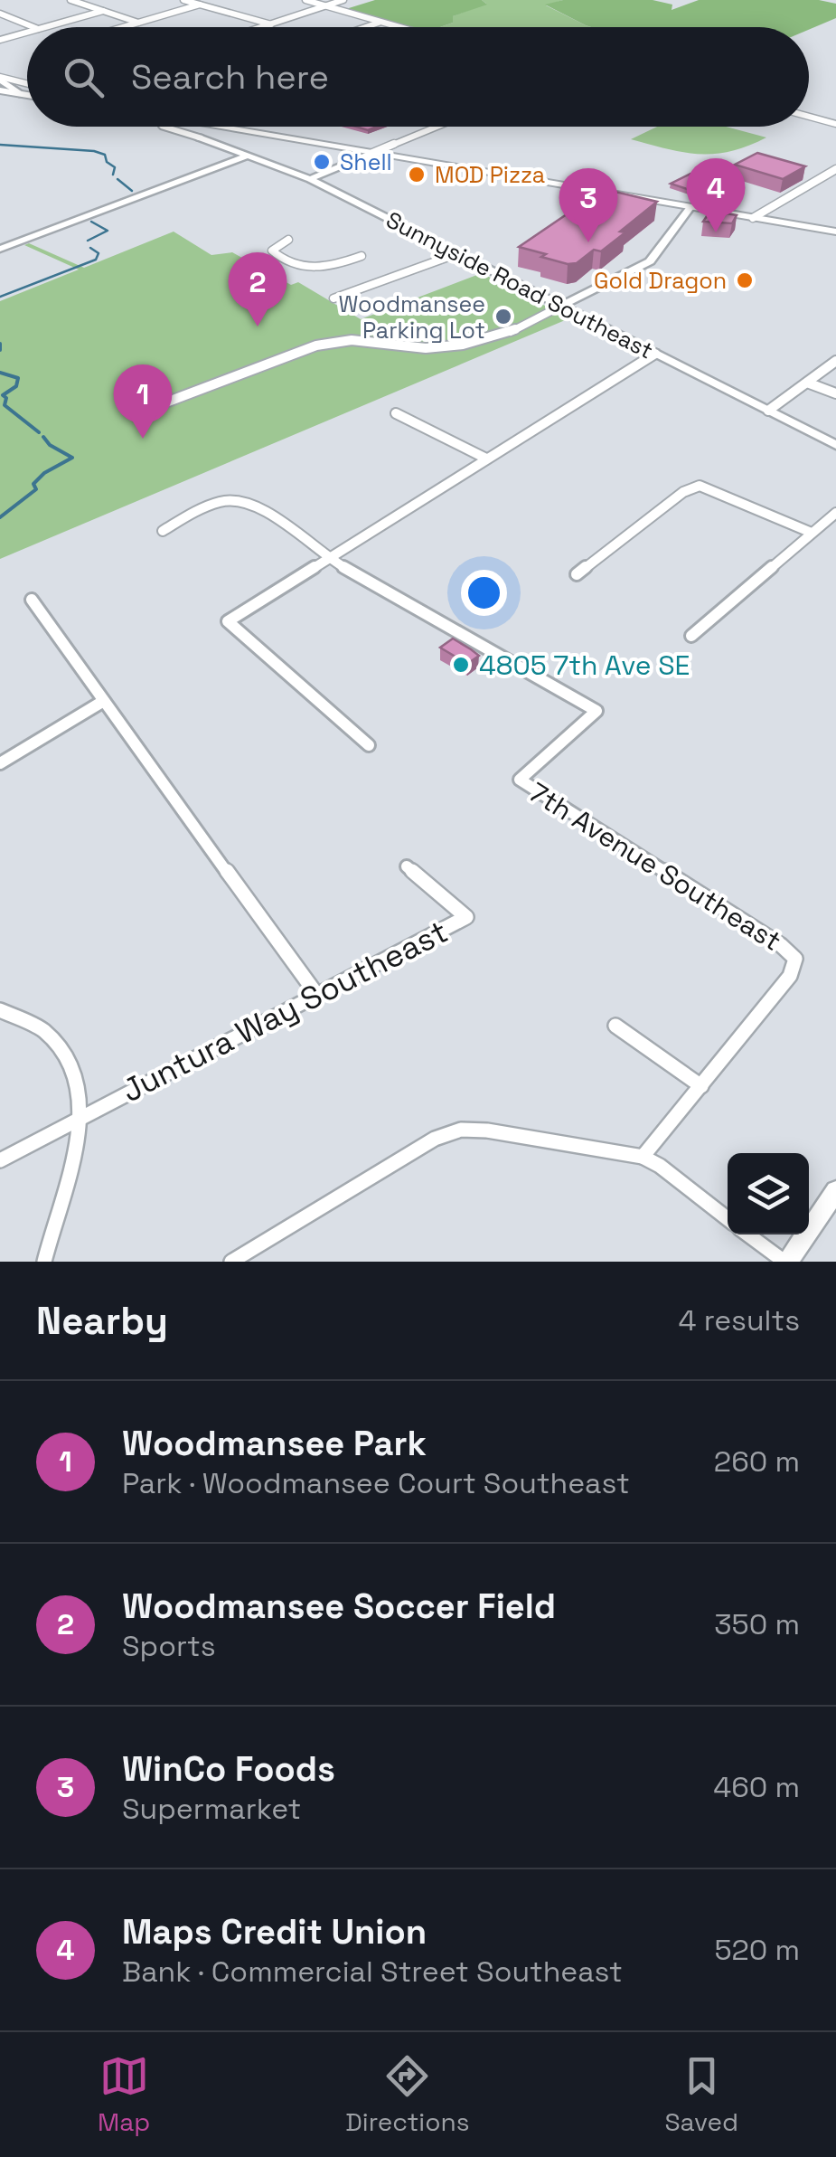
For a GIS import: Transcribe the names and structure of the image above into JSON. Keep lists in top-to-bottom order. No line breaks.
{"streets":{"main road":["Sunnyside Road Southeast"],"street":["7th Avenue Southeast","Juntura Way Southeast"]},"places":["Shell","MOD Pizza","Gold Dragon","Woodmansee Parking Lot","4805 7th Ave SE"],"page":{"search":"Search here","pins":["4","3","2","1"],"heading":["Nearby","4 results"],"list":[{"mark":"1","name":"Woodmansee Park","note":"Park · Woodmansee Court Southeast","value":"260 m"},{"mark":"2","name":"Woodmansee Soccer Field","note":"Sports","value":"350 m"},{"mark":"3","name":"WinCo Foods","note":"Supermarket","value":"460 m"},{"mark":"4","name":"Maps Credit Union","note":"Bank · Commercial Street Southeast","value":"520 m"}],"nav":["Map","Directions","Saved"]}}
